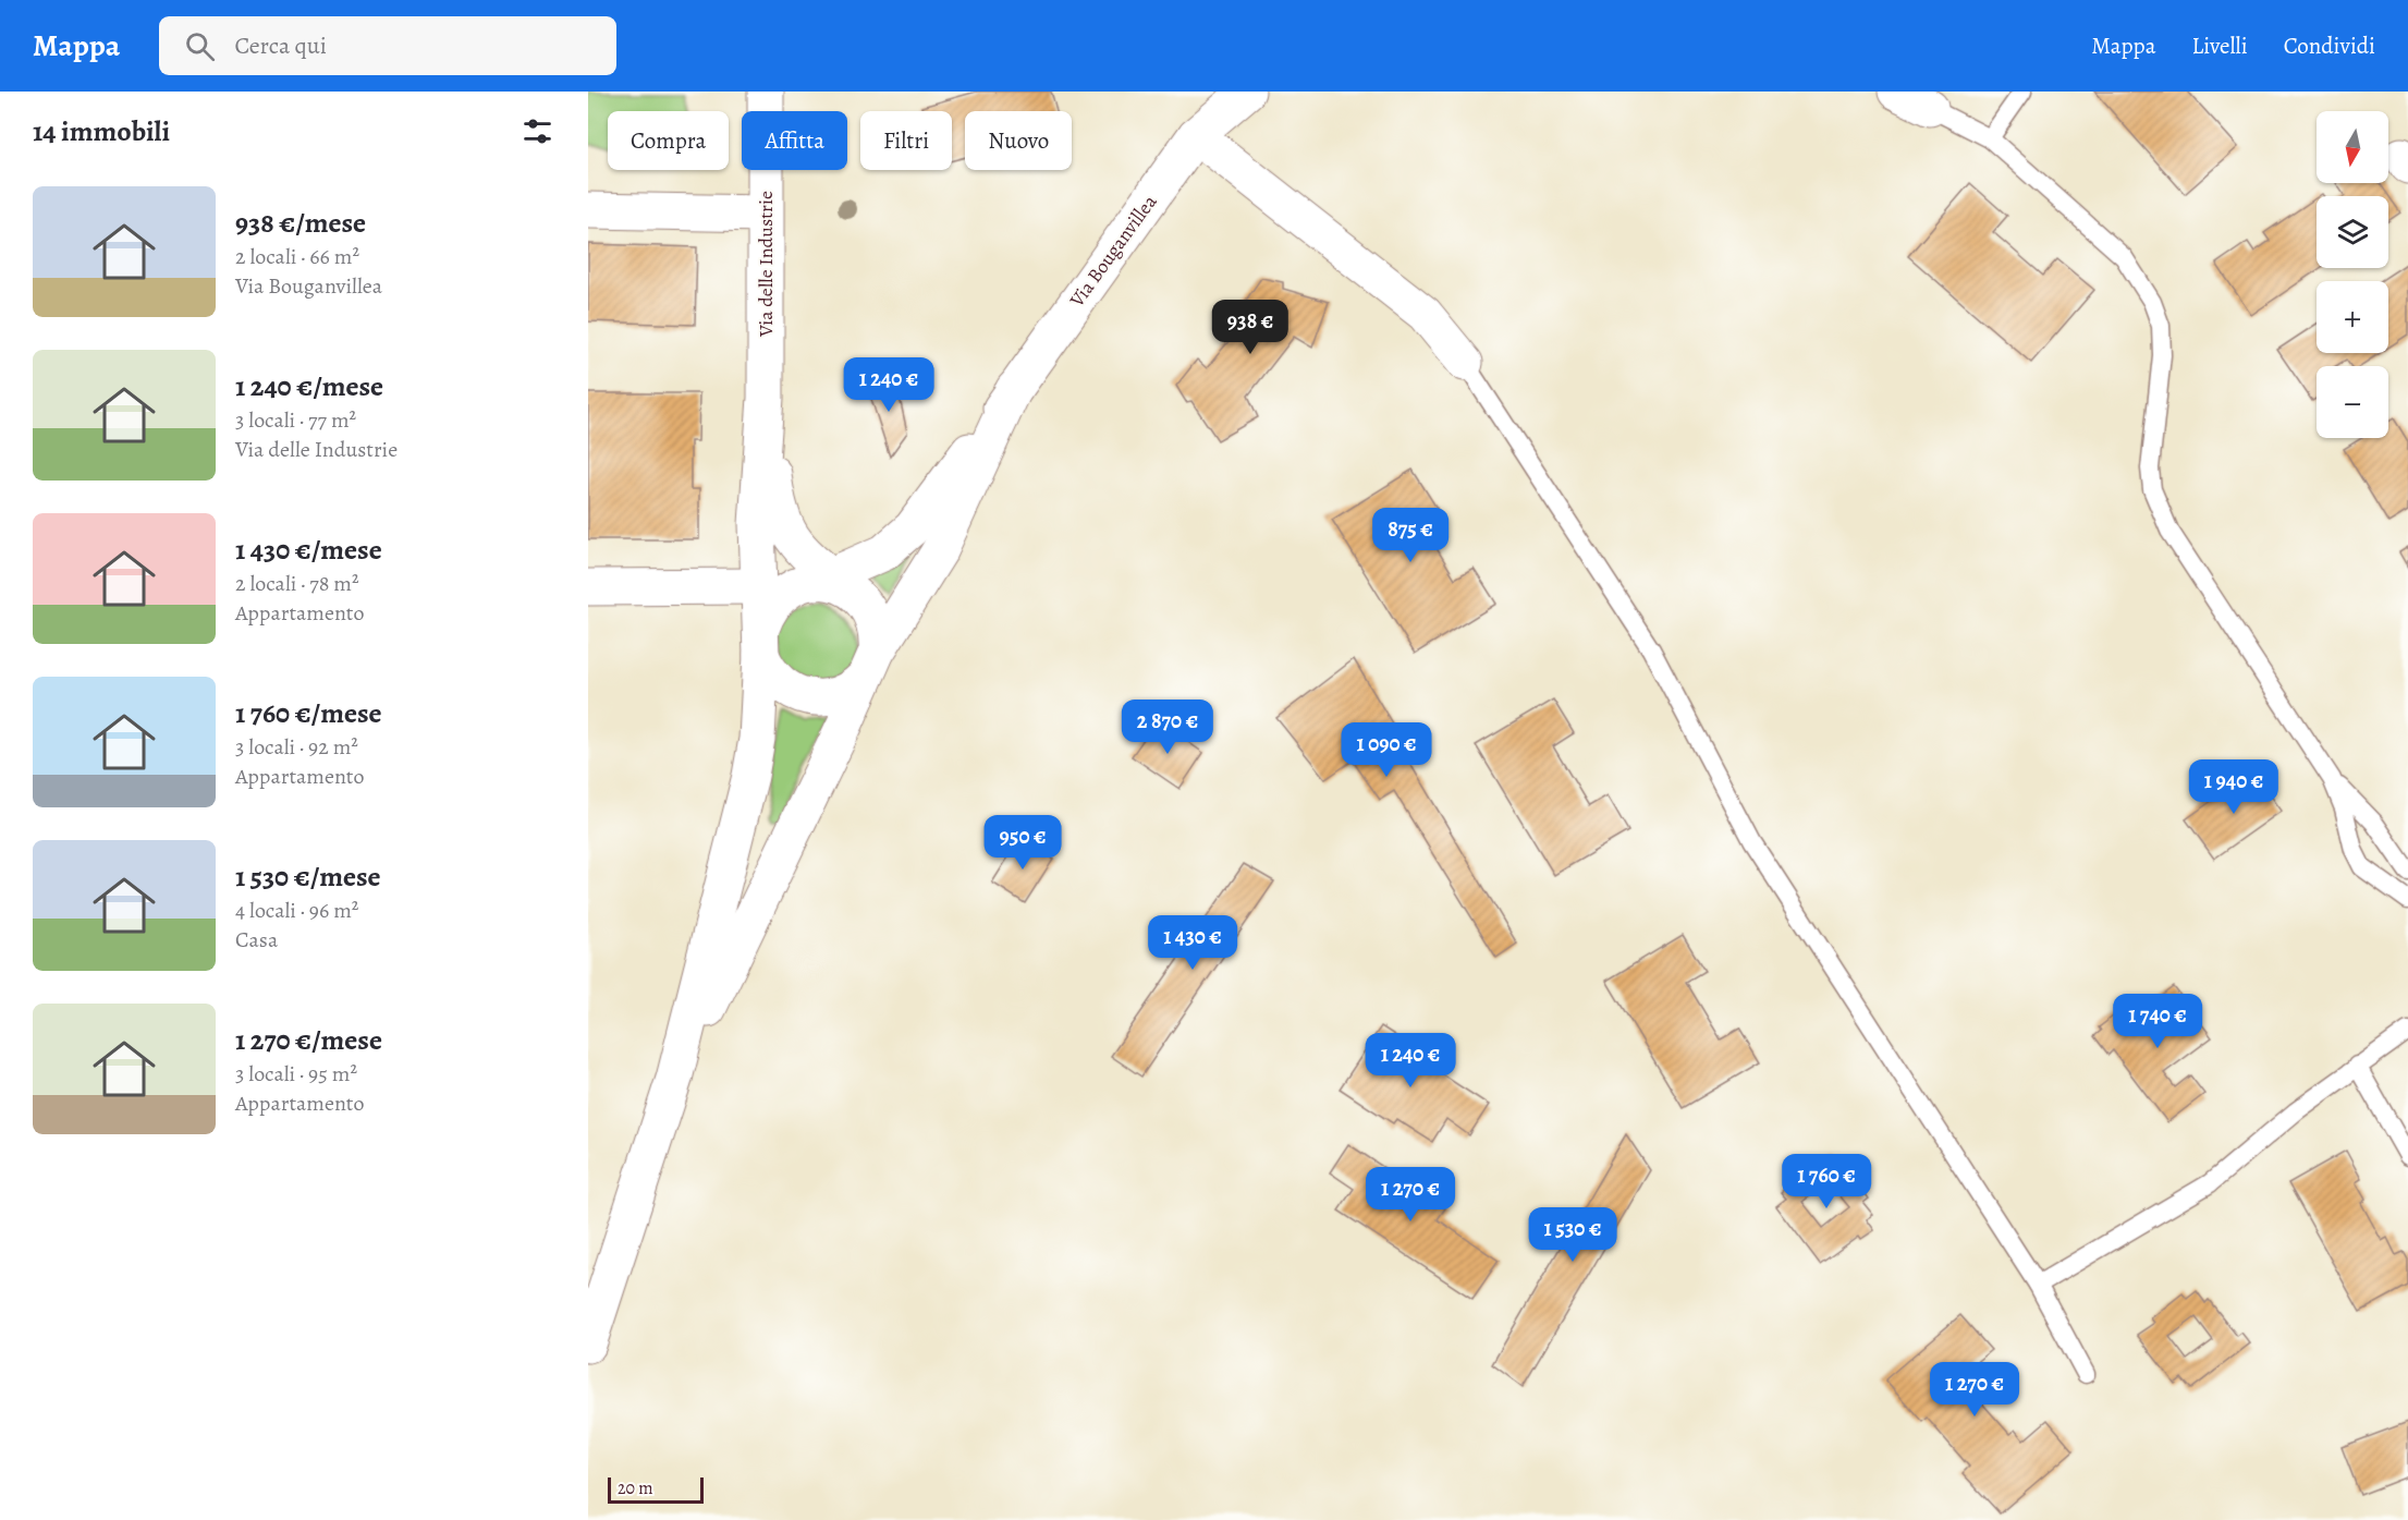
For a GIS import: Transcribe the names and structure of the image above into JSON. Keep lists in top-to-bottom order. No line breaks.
{"streets":{"main road":["Via Bouganvillea","Via delle Industrie"]},"scale_bar":"20 m","north":"bottom","page":{"header":"Mappa","search":"Cerca qui","nav":["Mappa","Livelli","Condividi"],"heading":"14 immobili","map_buttons":["+","−"],"chip":["Compra","Affitta","Filtri","Nuovo"],"list":[{"name":"938 €/mese","note":"2 locali · 66 m² · Via Bouganvillea"},{"name":"1 240 €/mese","note":"3 locali · 77 m² · Via delle Industrie"},{"name":"1 430 €/mese","note":"2 locali · 78 m² · Appartamento"},{"name":"1 760 €/mese","note":"3 locali · 92 m² · Appartamento"},{"name":"1 530 €/mese","note":"4 locali · 96 m² · Casa"},{"name":"1 270 €/mese","note":"3 locali · 95 m² · Appartamento"}],"price":["938 €","1 240 €","875 €","2 870 €","1 090 €","1 940 €","950 €","1 430 €","1 740 €","1 240 €","1 760 €","1 270 €","1 530 €","1 270 €"],"scale":"20 m"}}
